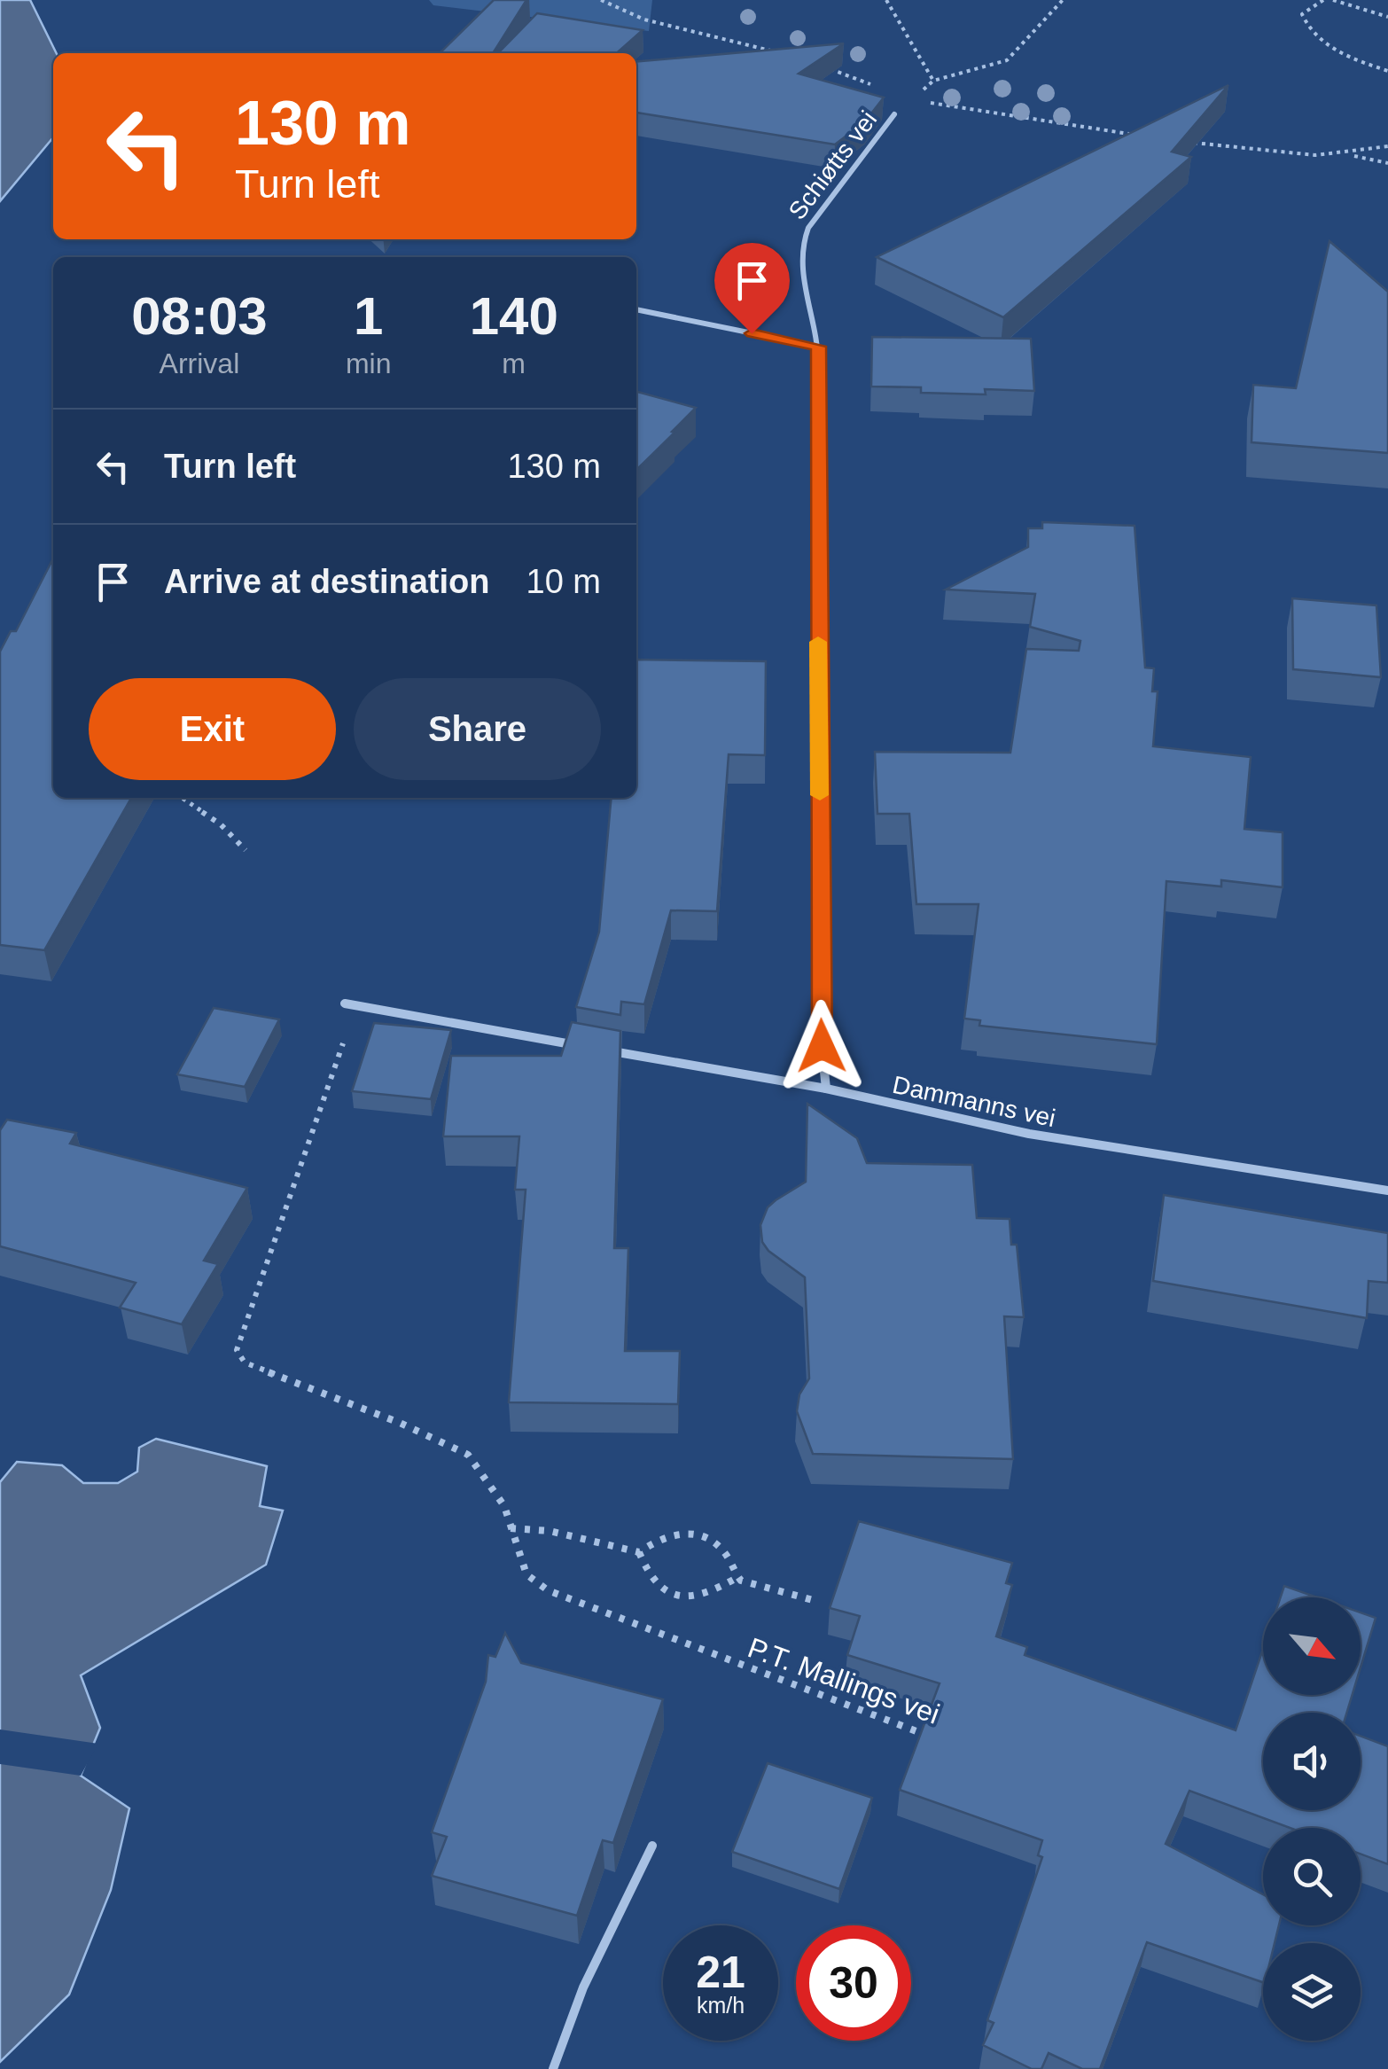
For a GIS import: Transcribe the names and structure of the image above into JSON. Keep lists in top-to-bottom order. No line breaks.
{"streets":{"street":["Schiøtts vei","Dammanns vei"],"path":["P.T. Mallings vei"]},"crossings":[["Schiøtts vei","Dammanns vei"]],"north":"bottom right","page":{"turn":["130 m","Turn left"],"eta":["08:03","Arrival","1","min","140","m"],"list":[{"name":"Turn left","value":"130 m"},{"name":"Arrive at destination","value":"10 m"}],"buttons":["Exit","Share"],"speed":"21 km/h","limit":"30"}}
